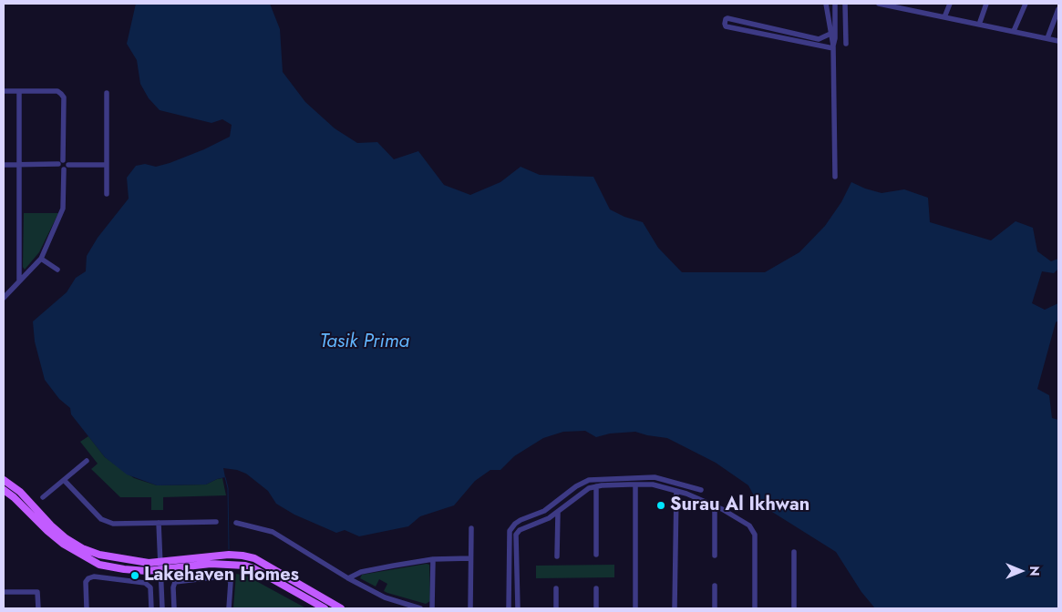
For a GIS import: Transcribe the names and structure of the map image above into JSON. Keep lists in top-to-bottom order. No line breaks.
{"water":["Tasik Prima"],"places":["Surau Al Ikhwan","Lakehaven Homes"],"north":"right"}
